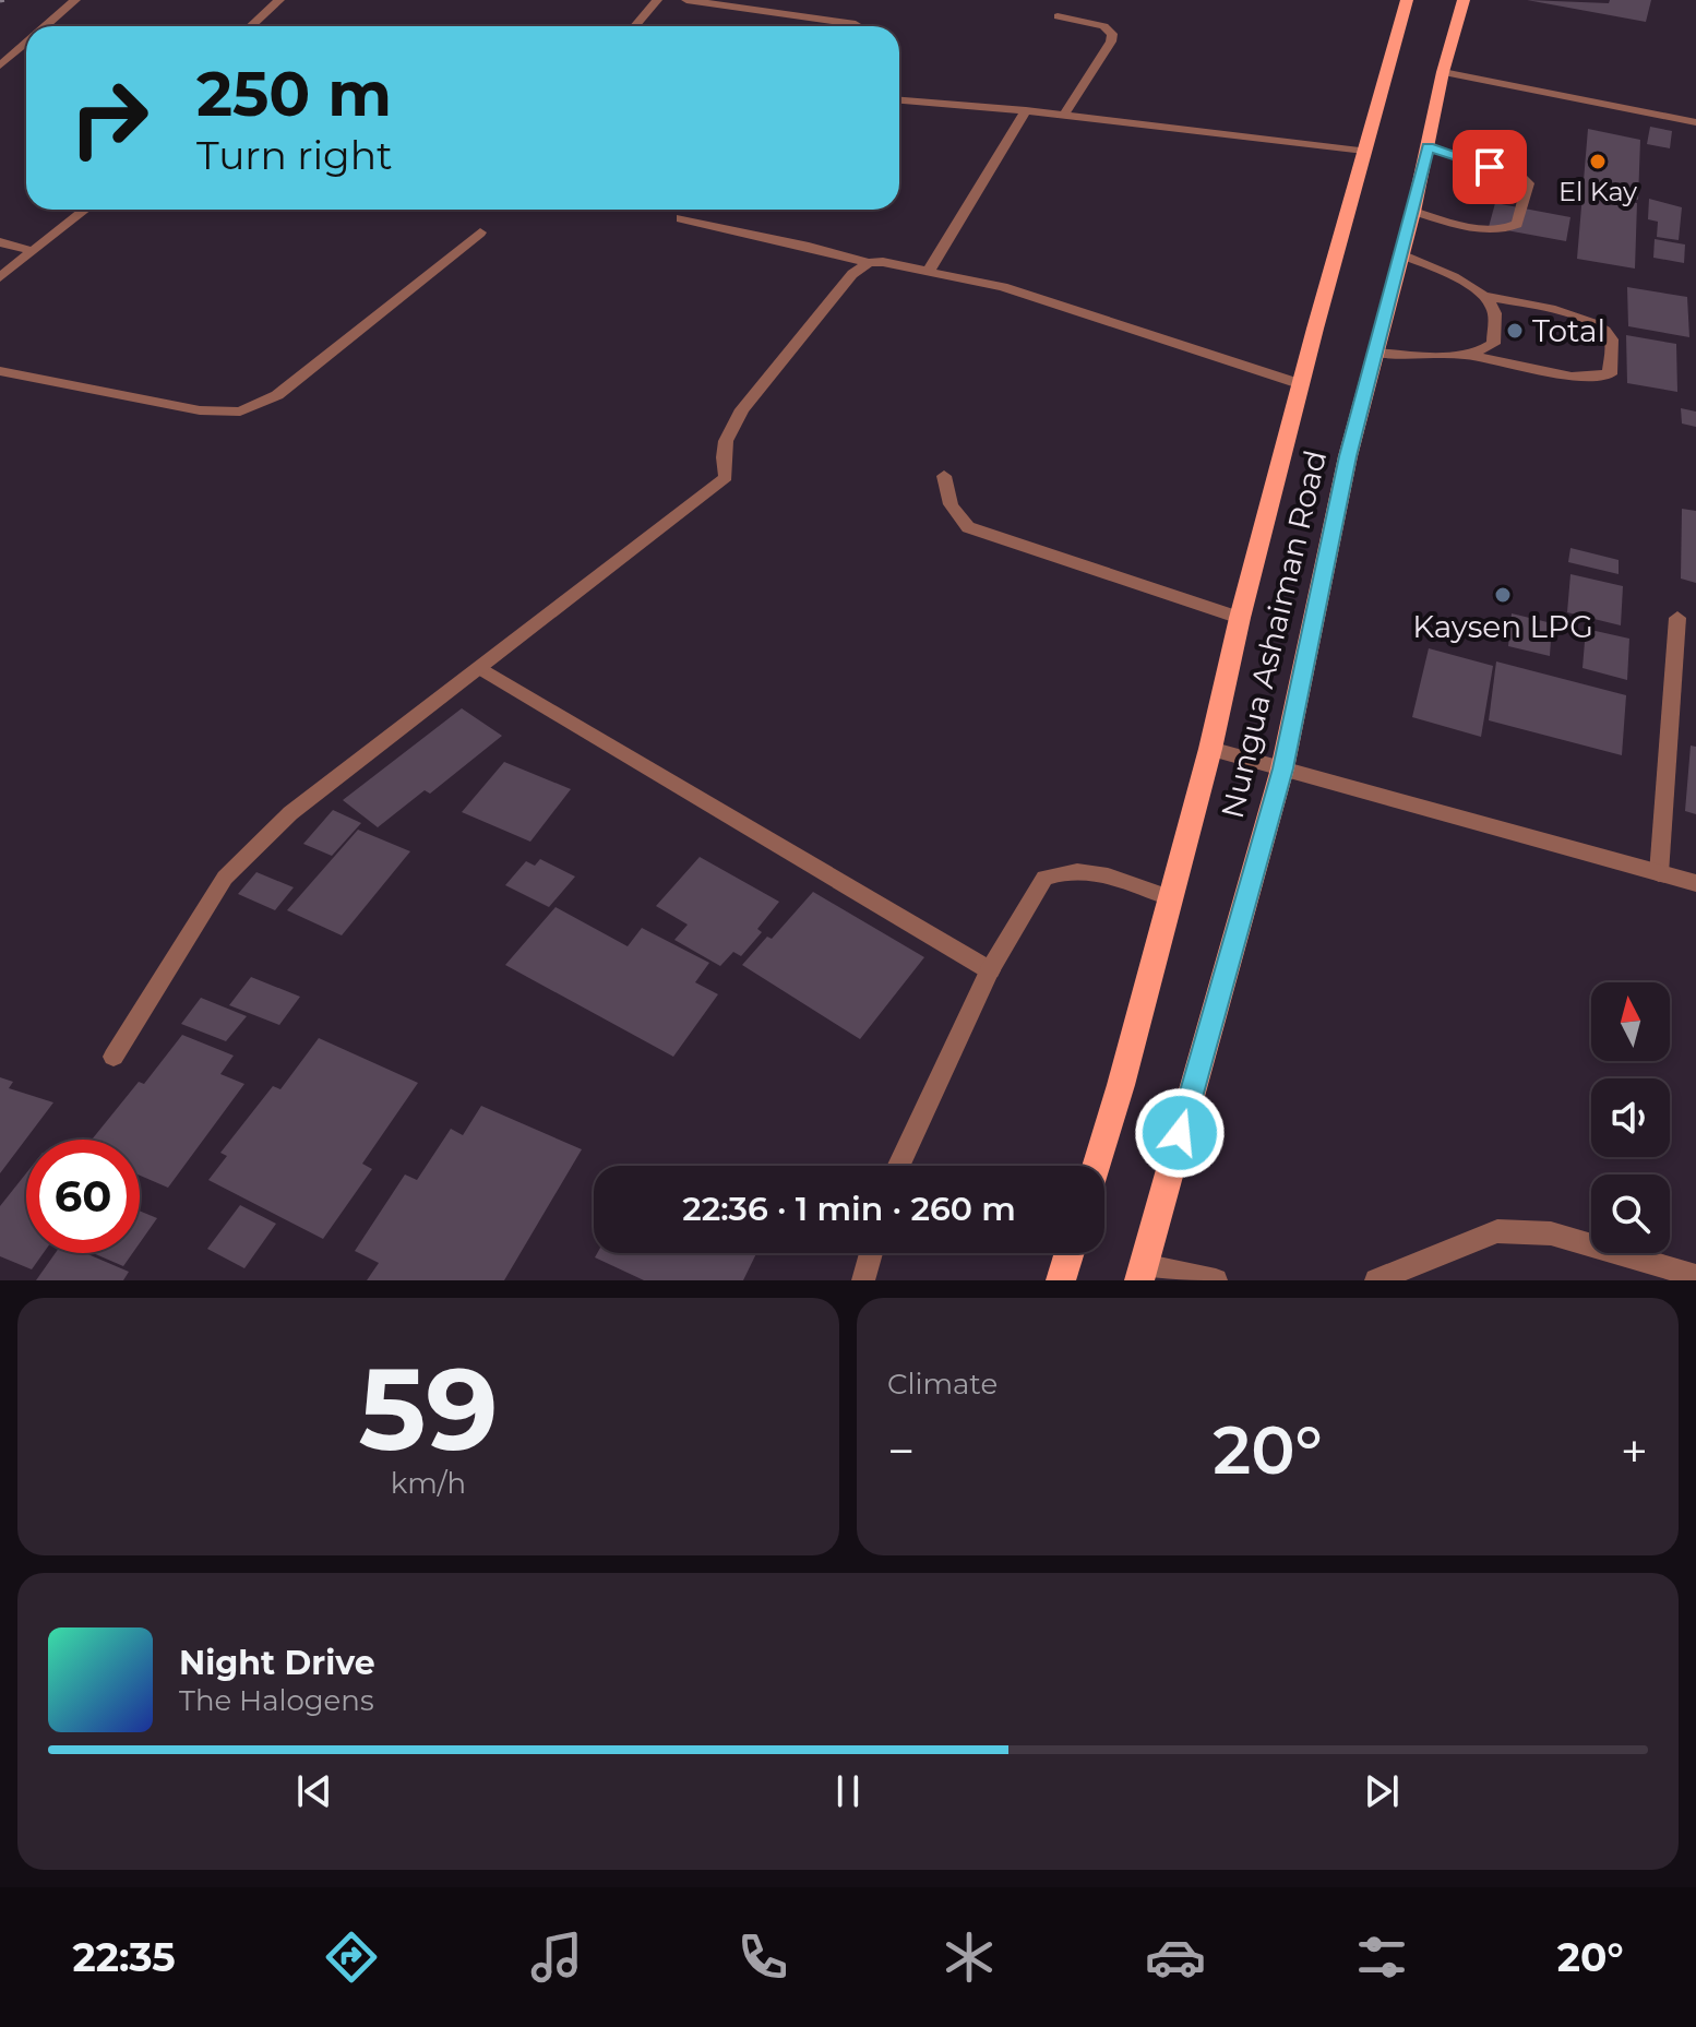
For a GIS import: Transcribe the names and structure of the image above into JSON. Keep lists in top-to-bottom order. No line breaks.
{"streets":{"main road":["Nungua Ashaiman Road"]},"places":["El Kay","Total","Kaysen LPG"],"north":"top","page":{"turn":["250 m","Turn right"],"limit":"60","trip":"22:36 · 1 min · 260 m","tile":[["59","km/h"],"Climate"],"heat":["−","20°","+"],"song":["Night Drive","The Halogens"],"tabs":["22:35","20°"]}}
